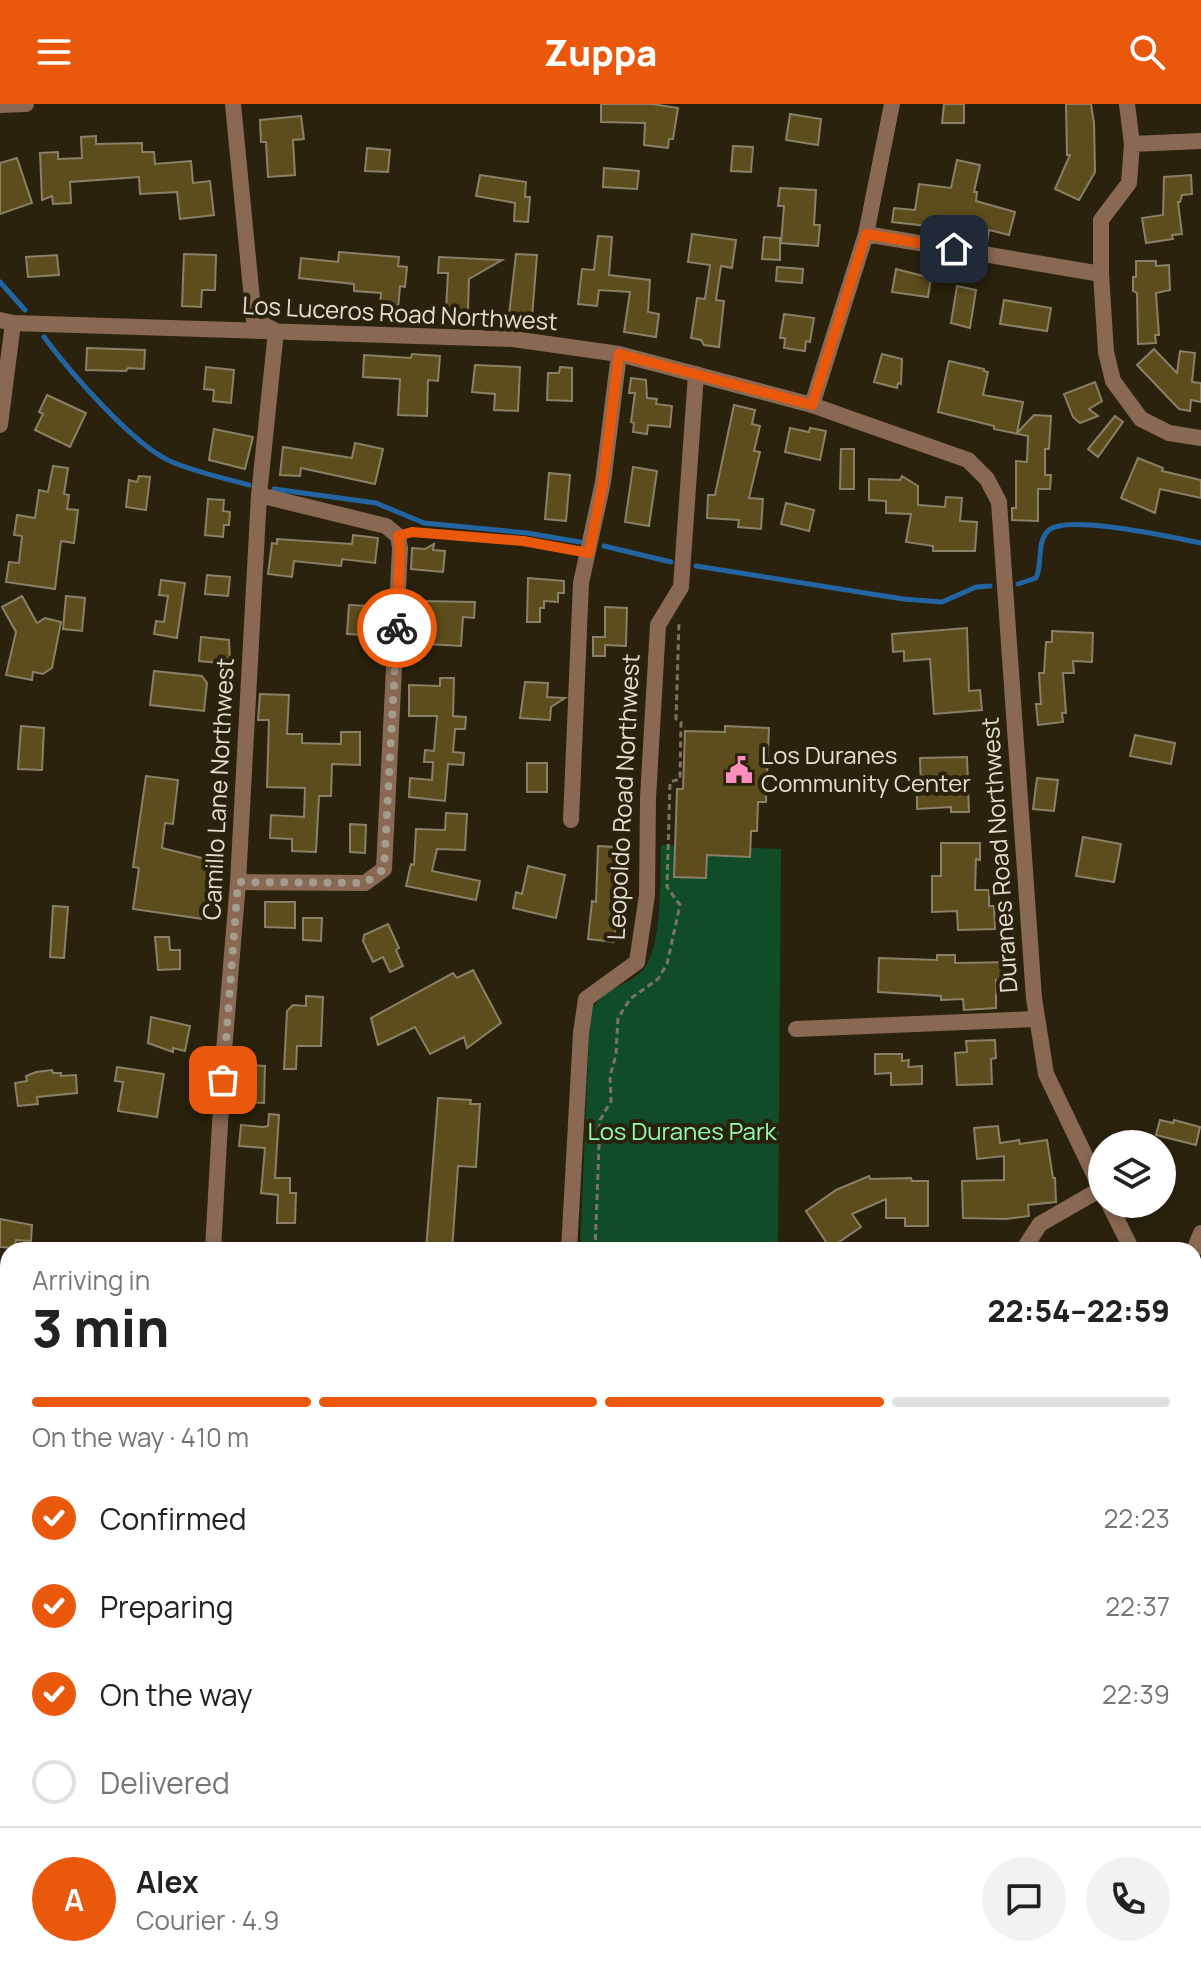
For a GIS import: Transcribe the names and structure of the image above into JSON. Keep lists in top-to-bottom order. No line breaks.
{"streets":{"street":["Los Luceros Road Northwest","Camillo Lane Northwest","Leopoldo Road Northwest","Duranes Road Northwest"]},"crossings":[["Los Luceros Road Northwest","Camillo Lane Northwest"],["Los Luceros Road Northwest","Leopoldo Road Northwest"],["Los Luceros Road Northwest","Duranes Road Northwest"]],"parks":["Los Duranes Park"],"places":{"public building":["Los Duranes Community Center"]},"page":{"header":"Zuppa","heading":["3 min","Arriving in","22:54–22:59"],"panel":["Alex","Courier · 4.9"],"bar":"On the way · 410 m","list":[["Confirmed","22:23"],["Preparing","22:37"],["On the way","22:39"],"Delivered"],"round":"A"}}
